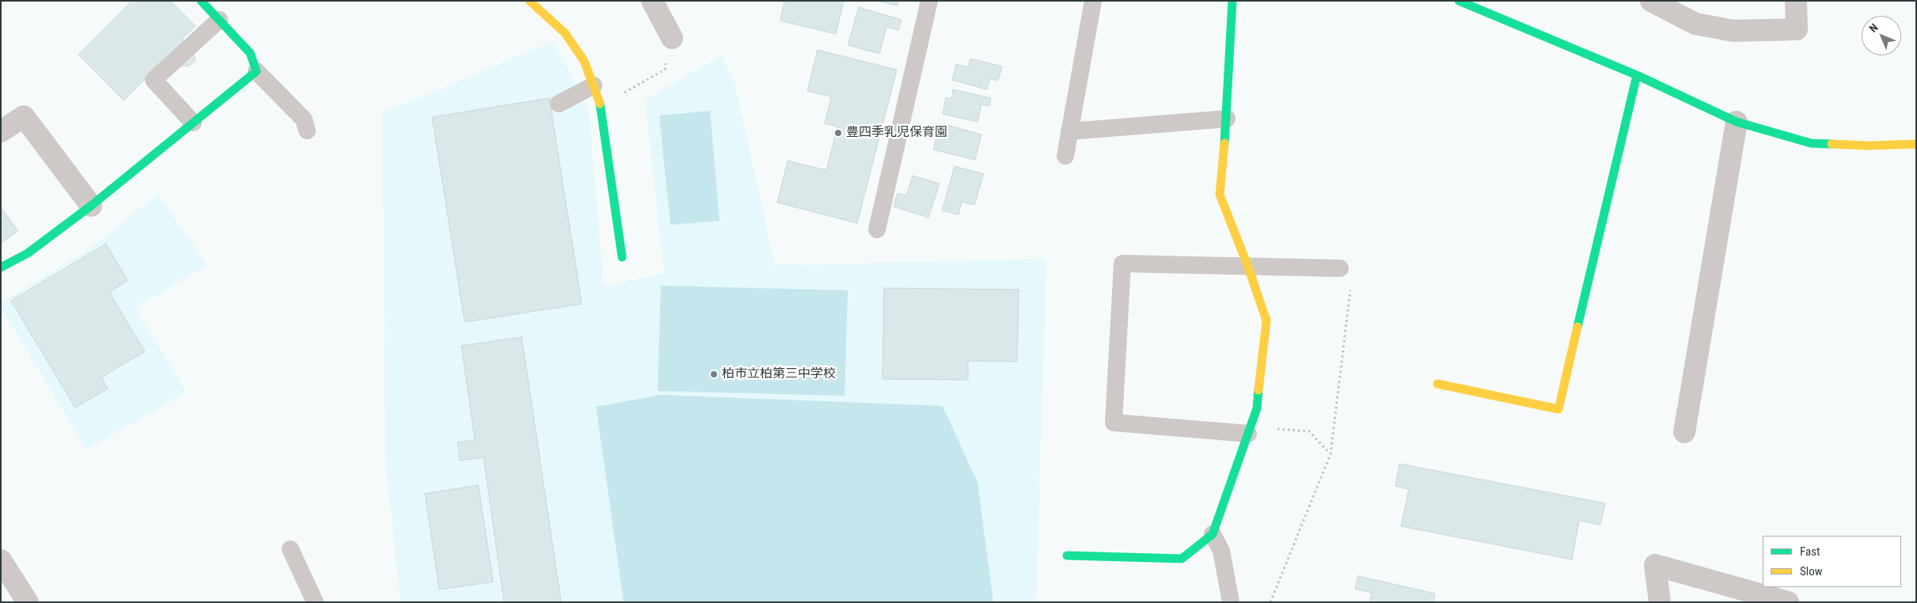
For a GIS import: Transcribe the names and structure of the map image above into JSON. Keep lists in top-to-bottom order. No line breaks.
{"places":["豊四季乳児保育園","柏市立柏第三中学校"],"legend":["Fast","Slow"],"north":"top left"}
